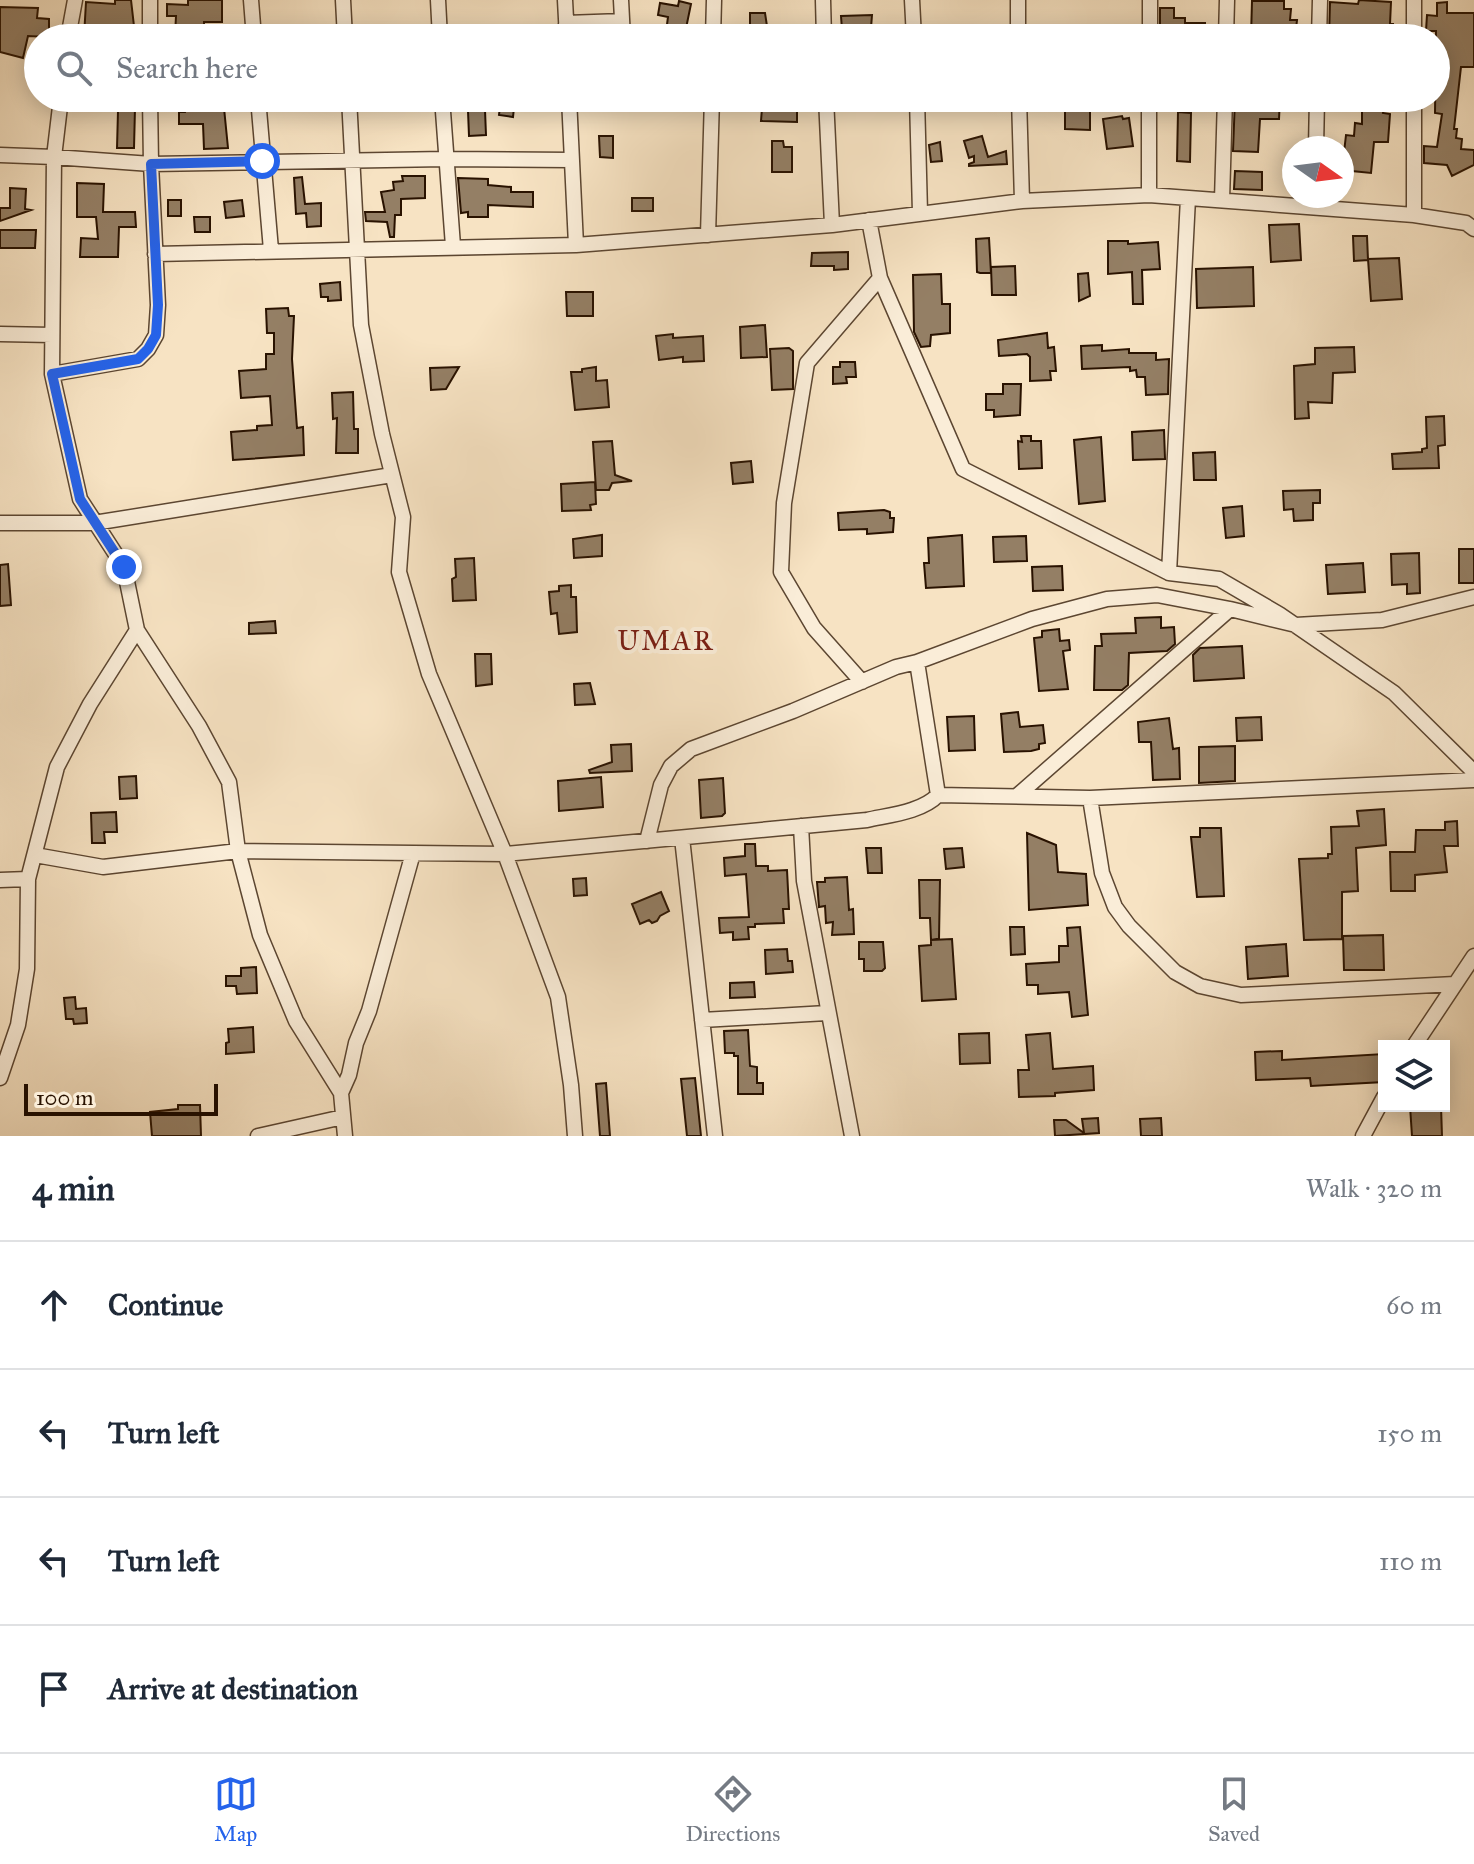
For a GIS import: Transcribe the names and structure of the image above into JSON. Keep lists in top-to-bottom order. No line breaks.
{"districts":["UMAR"],"scale_bar":"100 m","north":"right","page":{"search":"Search here","scale":"100 m","heading":["4 min","Walk · 320 m"],"list":[["Continue","60 m"],["Turn left","150 m"],["Turn left","110 m"],"Arrive at destination"],"nav":["Map","Directions","Saved"]}}
